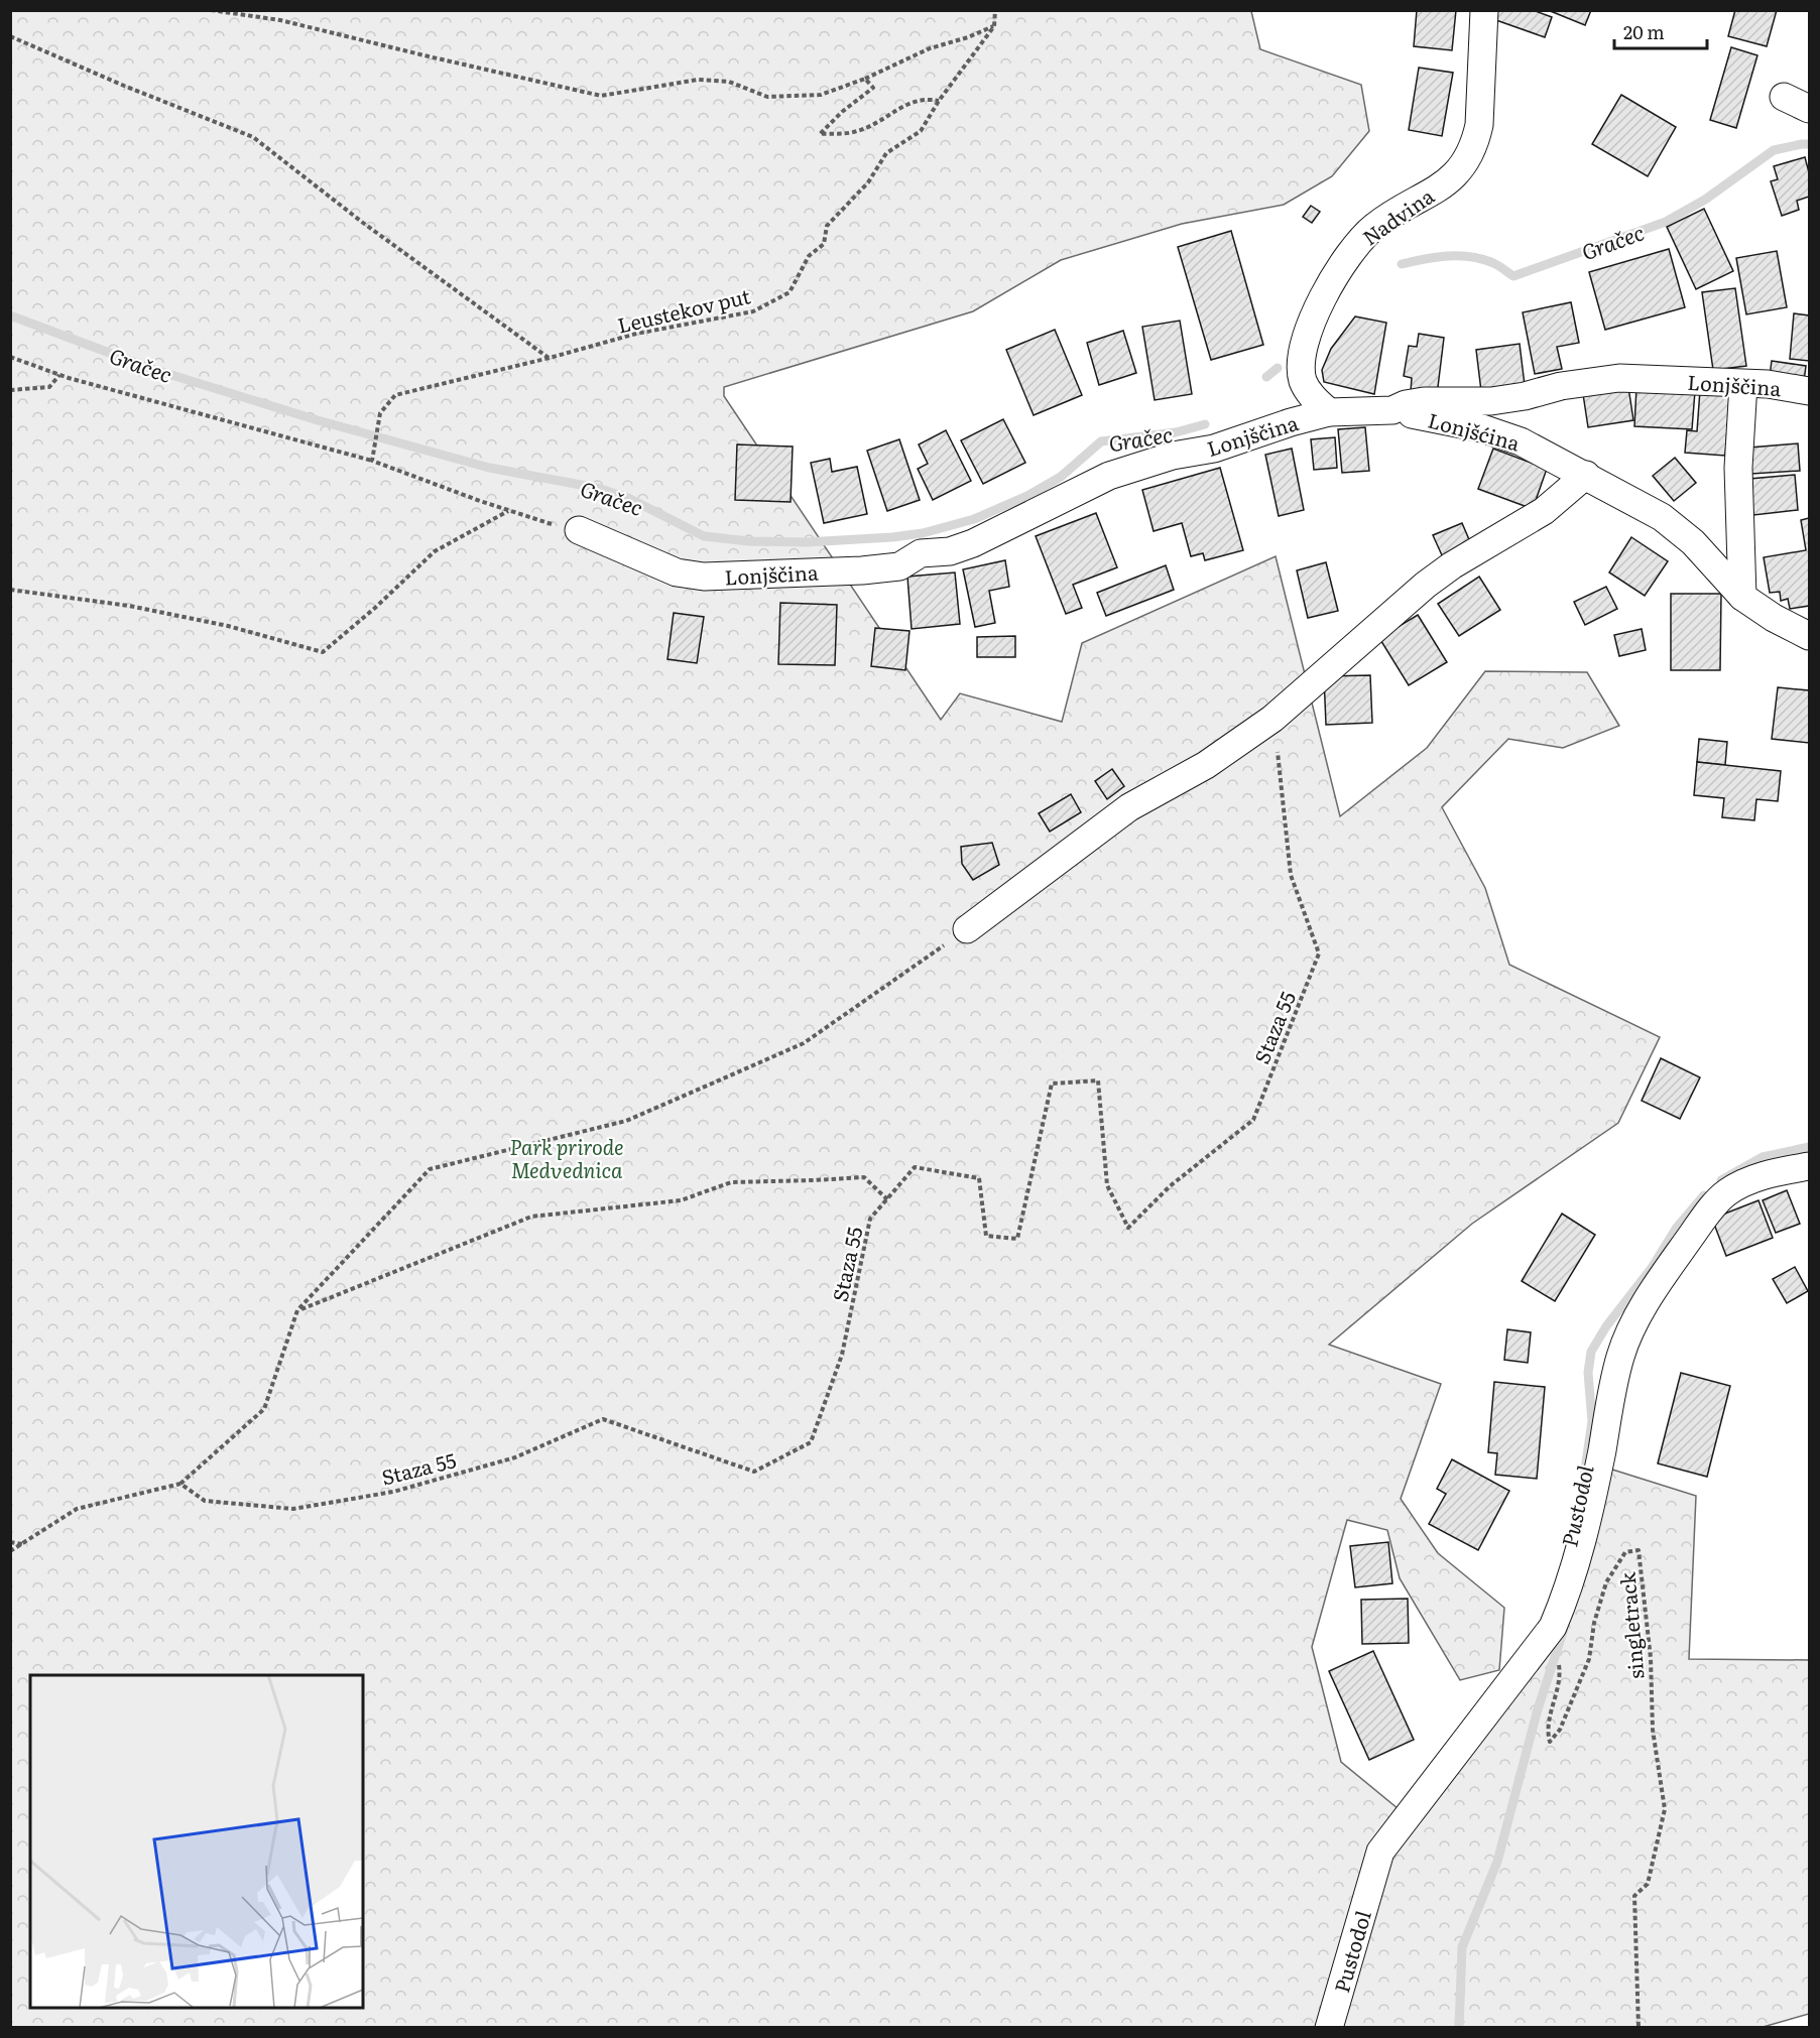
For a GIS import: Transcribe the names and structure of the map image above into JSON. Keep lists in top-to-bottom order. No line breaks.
{"streets":{"street":["Nadvina","Lonjščina","Lonjšćina","Pustodol"],"path":["Leustekov put","Staza 55","singletrack"]},"crossings":[["Nadvina","Lonjščina"],["Lonjščina","Lonjšćina"],["singletrack","Pustodol"]],"water":["Gračec","Pustodol"],"parks":["Park prirode Medvednica"],"scale_bar":"20 m"}
